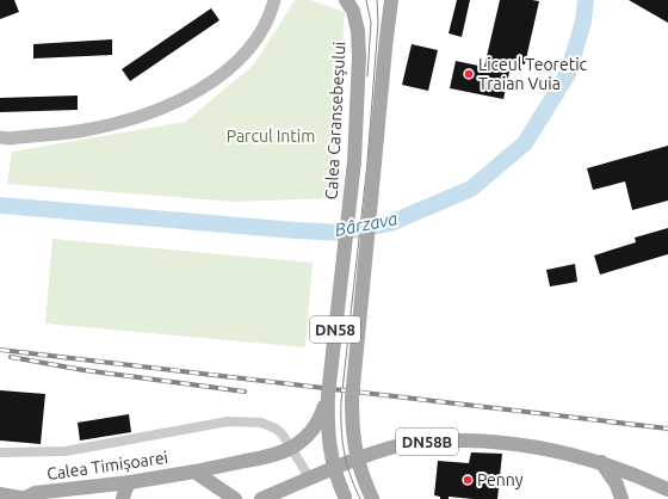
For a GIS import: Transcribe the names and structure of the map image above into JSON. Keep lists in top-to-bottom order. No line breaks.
{"streets":{"main road":["Calea Caransebeșului","DN58","DN58B","Calea Timișoarei"]},"crossings":[["Calea Caransebeșului","Calea Timișoarei"]],"water":["Bârzava"],"parks":["Parcul Intim"],"places":["Liceul Teoretic Traian Vuia","Penny"]}
